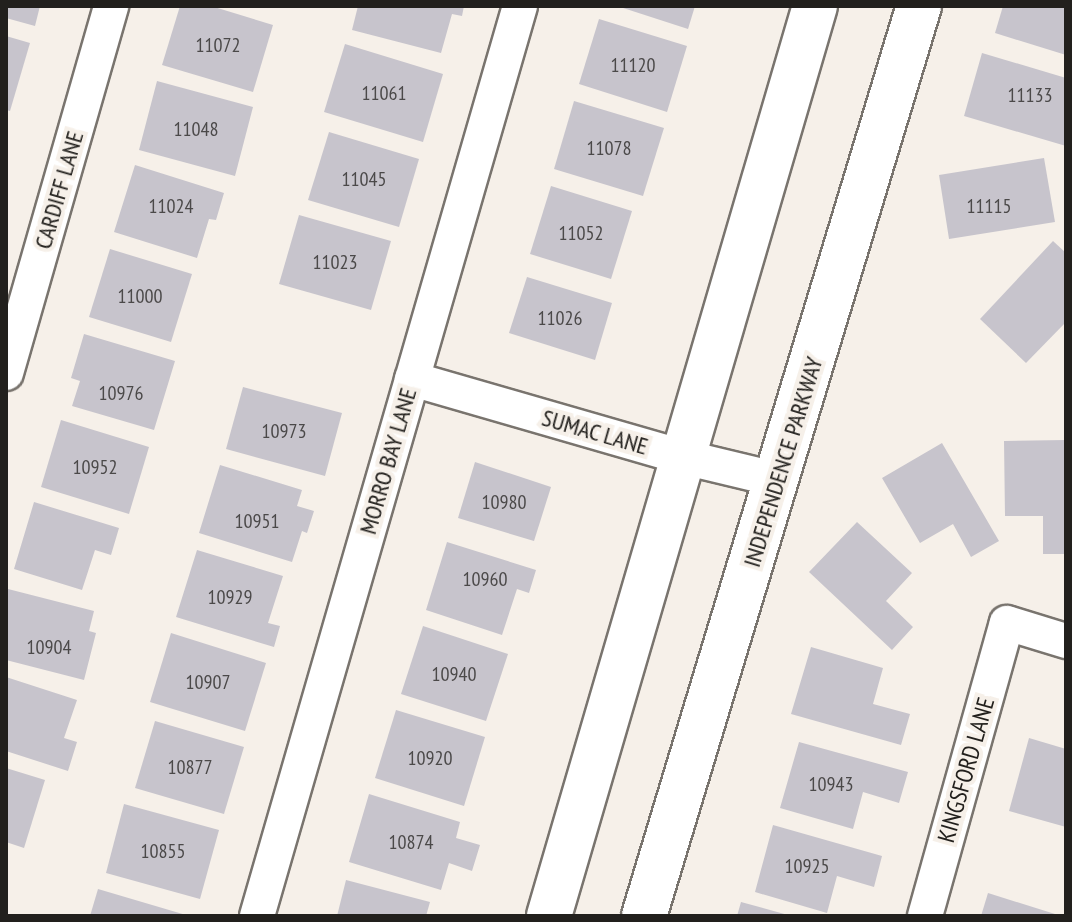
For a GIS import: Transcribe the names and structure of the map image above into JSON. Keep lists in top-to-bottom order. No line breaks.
{"streets":{"main road":["INDEPENDENCE PARKWAY"],"street":["CARDIFF LANE","SUMAC LANE","MORRO BAY LANE","KINGSFORD LANE"]},"crossings":[["SUMAC LANE","MORRO BAY LANE"],["SUMAC LANE","INDEPENDENCE PARKWAY"]],"house_numbers":["11072","11120","11061","11133","11048","11078","11045","11024","11115","11052","11023","11000","11026","10976","10973","10952","10980","10951","10960","10929","10904","10940","10907","10920","10877","10943","10874","10855","10925"]}
